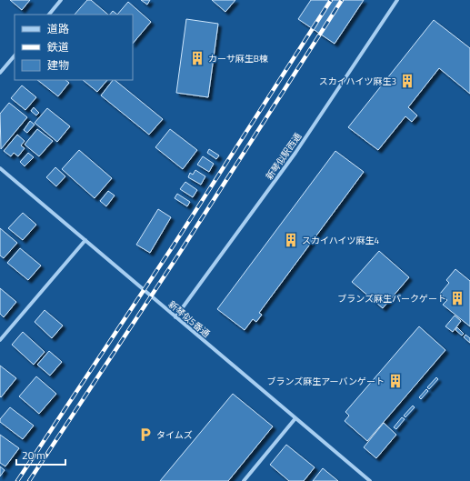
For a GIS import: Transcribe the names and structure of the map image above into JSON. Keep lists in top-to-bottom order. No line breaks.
{"streets":{"street":["新琴似駅西通","新琴似5番通"]},"crossings":[["新琴似駅西通","新琴似5番通"]],"places":{"building":["カーサ麻生B棟","スカイハイツ麻生3","スカイハイツ麻生4","ブランズ麻生パークゲート","ブランズ麻生アーバンゲート"],"parking":["タイムズ"]},"legend":["道路","鉄道","建物"],"scale_bar":"20 m"}
